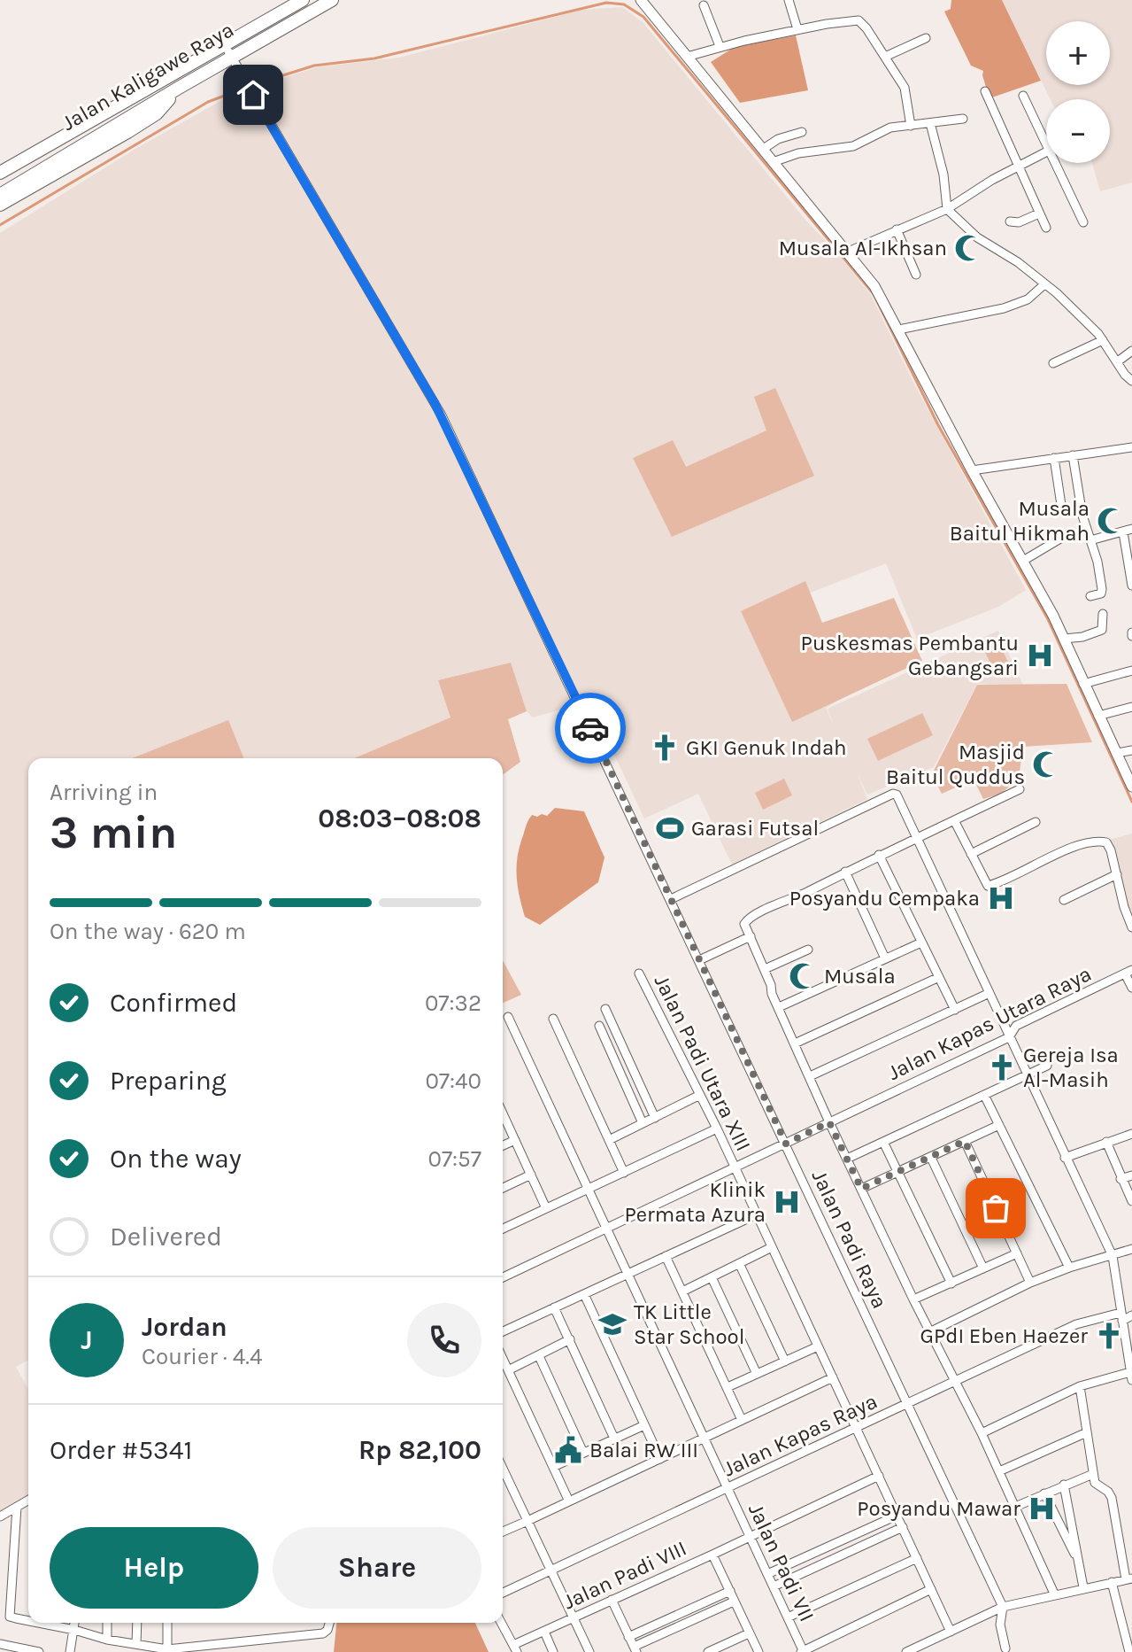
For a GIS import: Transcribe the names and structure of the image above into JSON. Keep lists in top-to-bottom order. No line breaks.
{"streets":{"highway":["Jalan Kaligawe Raya"],"street":["Jalan Kapas Utara Raya","Jalan Padi Utara XIII","Jalan Padi Raya","Jalan Kapas Raya","Jalan Padi VII","Jalan Padi VIII"]},"crossings":[["Jalan Kaligawe Raya","Jalan Padi Raya"],["Jalan Kapas Utara Raya","Jalan Padi Utara XIII"],["Jalan Kapas Utara Raya","Jalan Padi Raya"],["Jalan Kapas Utara Raya","Jalan Padi VII"],["Jalan Padi Utara XIII","Jalan Kapas Raya"],["Jalan Padi Utara XIII","Jalan Padi VIII"],["Jalan Padi Raya","Jalan Kapas Raya"],["Jalan Kapas Raya","Jalan Padi VII"],["Jalan Padi VII","Jalan Padi VIII"]],"places":{"mosque":["Musala Al-Ikhsan","Musala Baitul Hikmah","Masjid Baitul Quddus","Musala"],"hospital":["Puskesmas Pembantu Gebangsari","Posyandu Cempaka","Klinik Permata Azura","Posyandu Mawar"],"church":["GKI Genuk Indah","Gereja Isa Al-Masih","GPdI Eben Haezer"],"sports":["Garasi Futsal"],"school or university":["TK Little Star School"],"public building":["Balai RW III"]},"page":{"map_buttons":["+","−"],"heading":["3 min","Arriving in","08:03–08:08"],"panel":["Jordan","Courier · 4.4","Order #5341","Rp 82,100"],"bar":"On the way · 620 m","list":[["Confirmed","07:32"],["Preparing","07:40"],["On the way","07:57"],"Delivered"],"round":"J","buttons":["Help","Share"]}}
